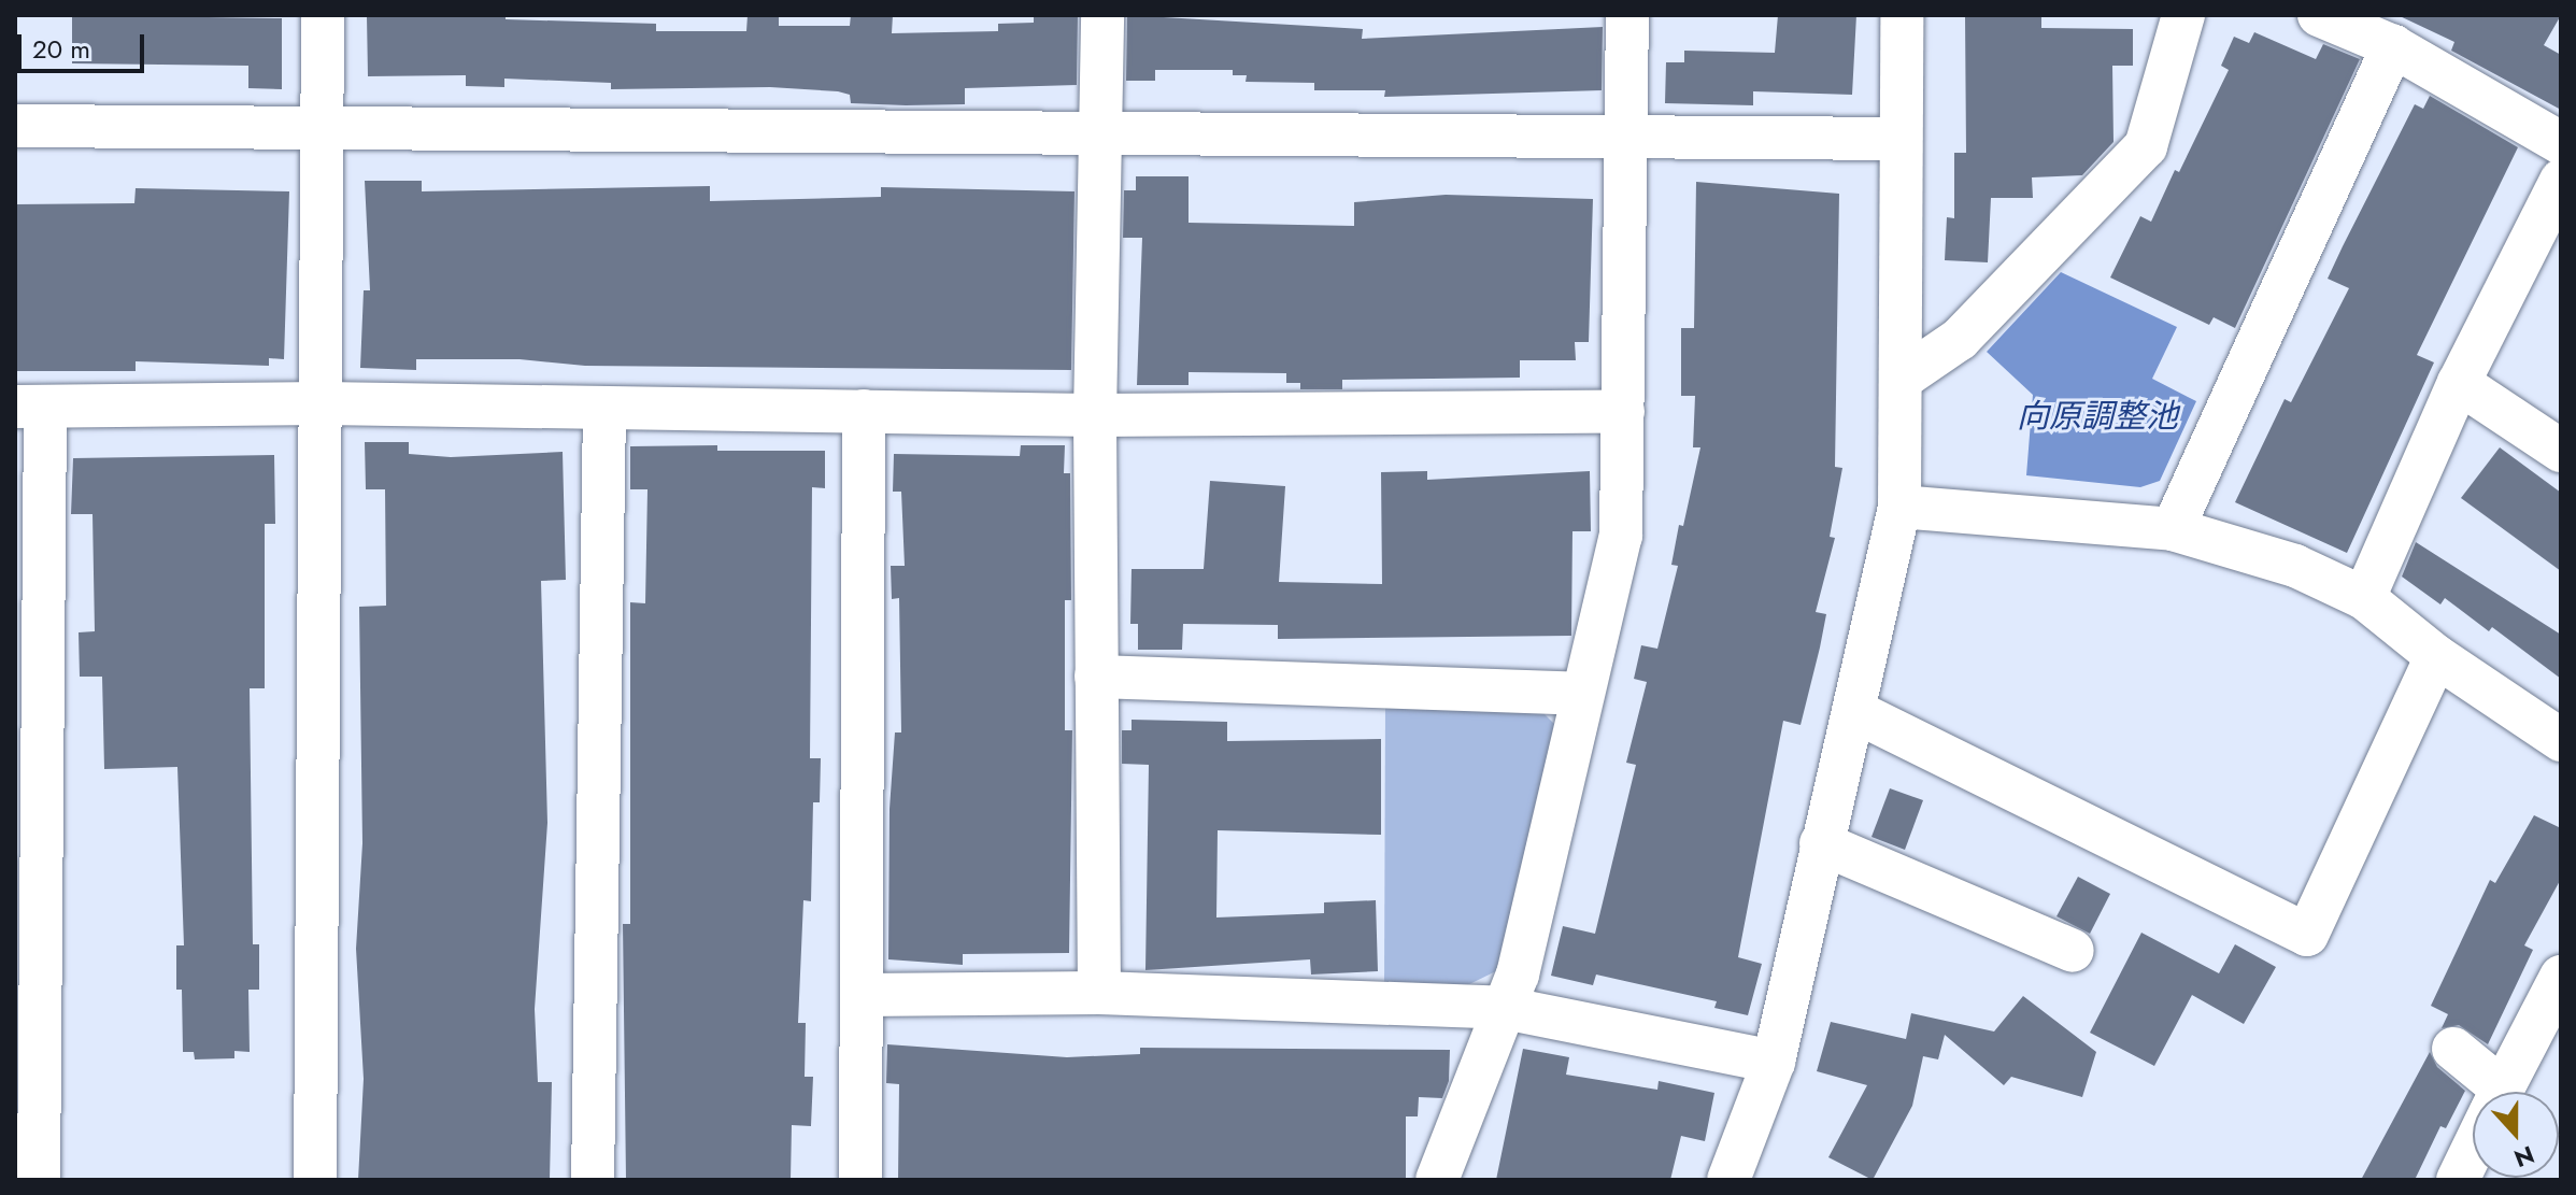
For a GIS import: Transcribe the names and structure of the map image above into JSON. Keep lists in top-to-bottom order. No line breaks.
{"water":["向原調整池"],"scale_bar":"20 m","north":"bottom"}
